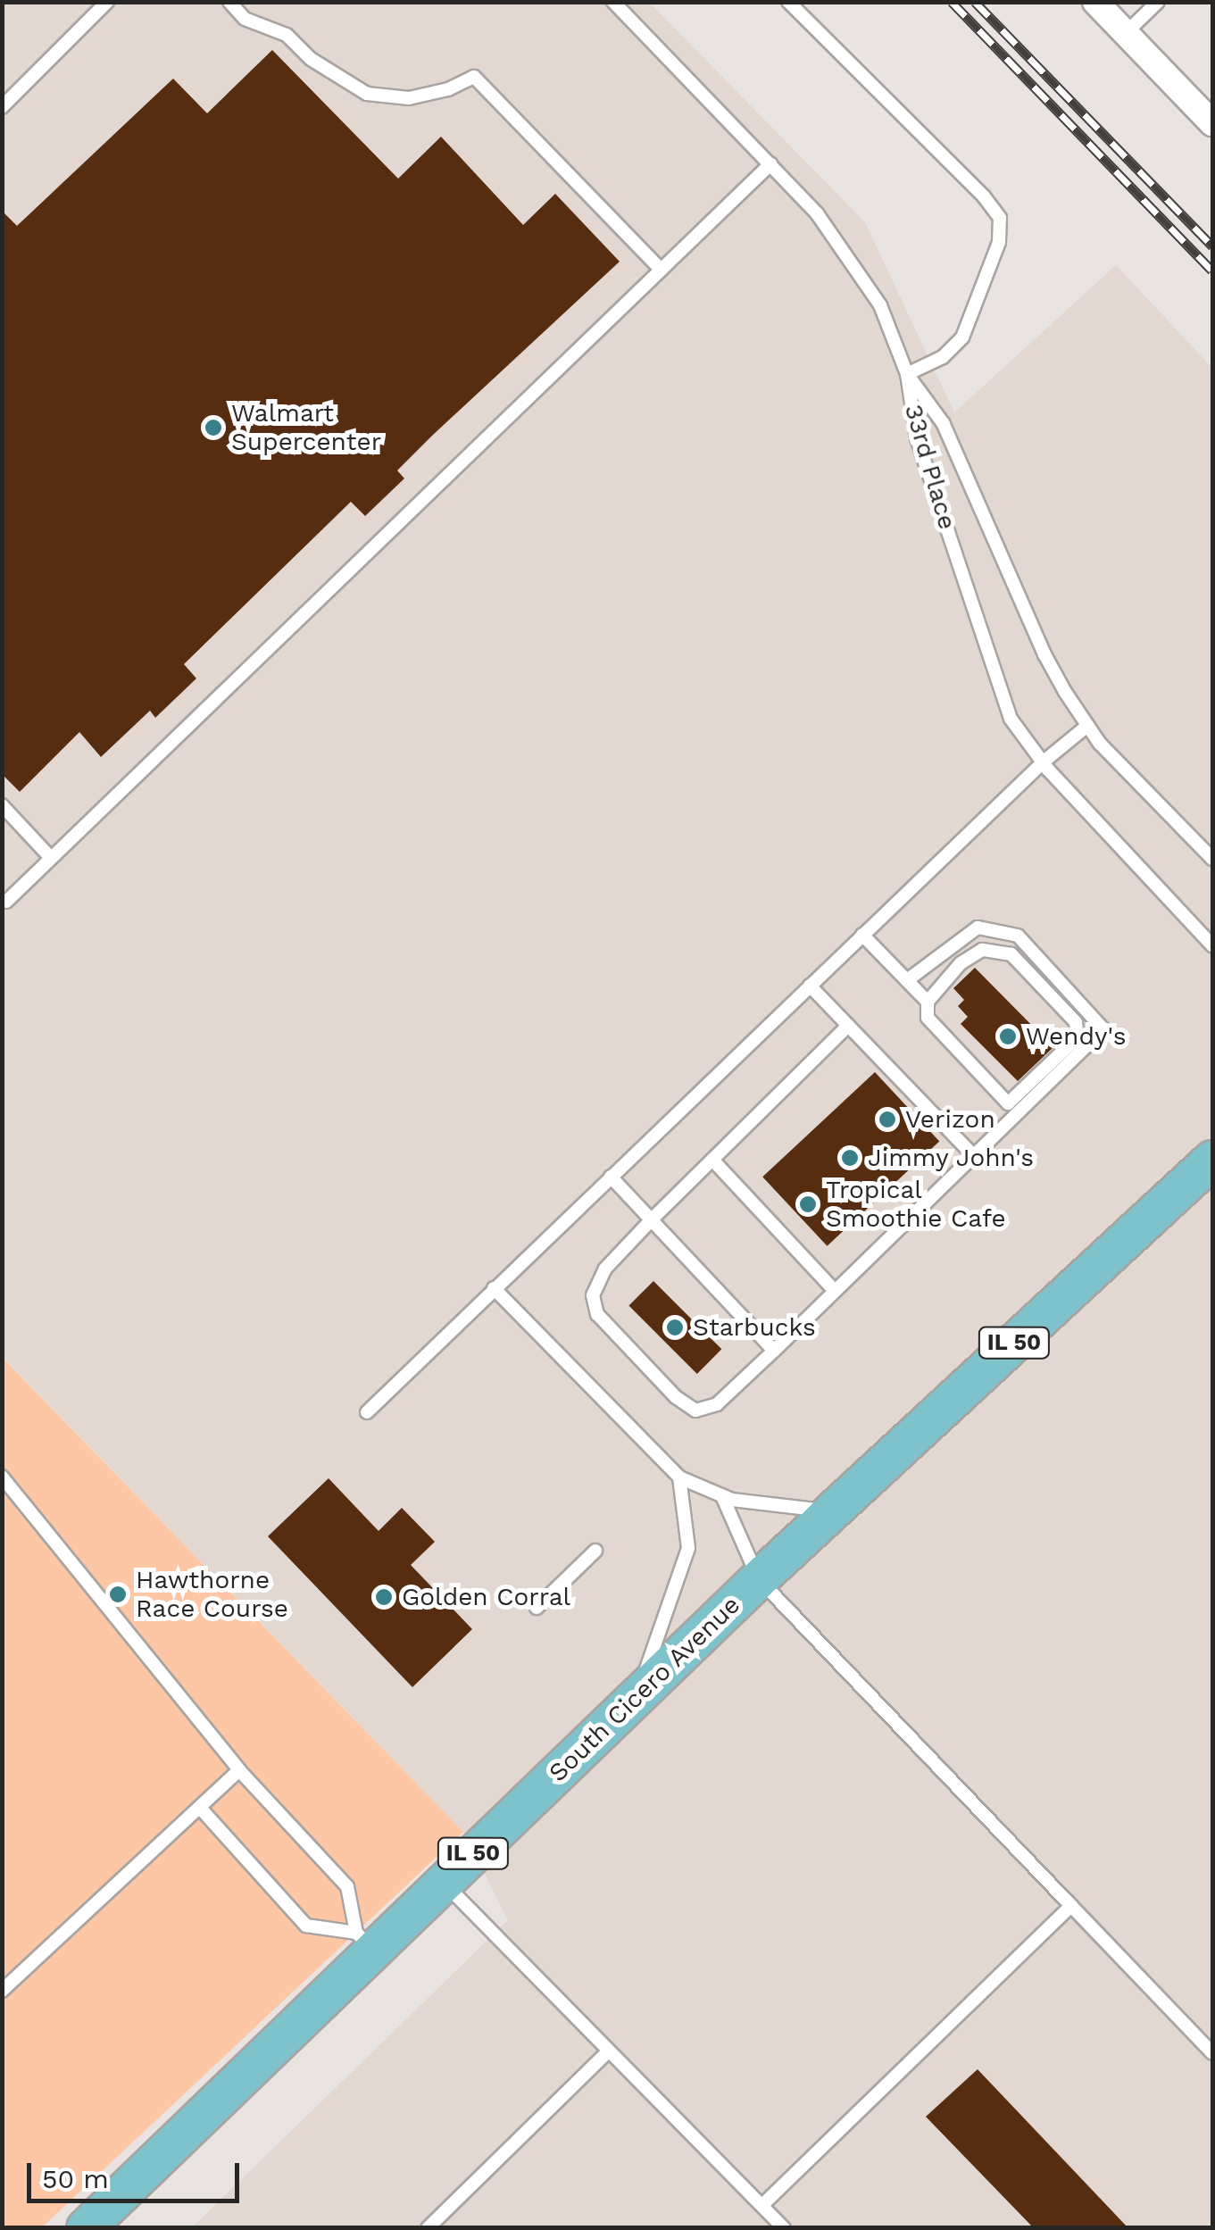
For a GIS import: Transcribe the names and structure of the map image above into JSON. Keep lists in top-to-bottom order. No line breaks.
{"streets":{"main road":["IL 50","South Cicero Avenue"],"lane":["33rd Place"]},"places":["Walmart Supercenter","Wendy's","Verizon","Jimmy John's","Tropical Smoothie Cafe","Starbucks","Hawthorne Race Course","Golden Corral"],"scale_bar":"50 m"}
